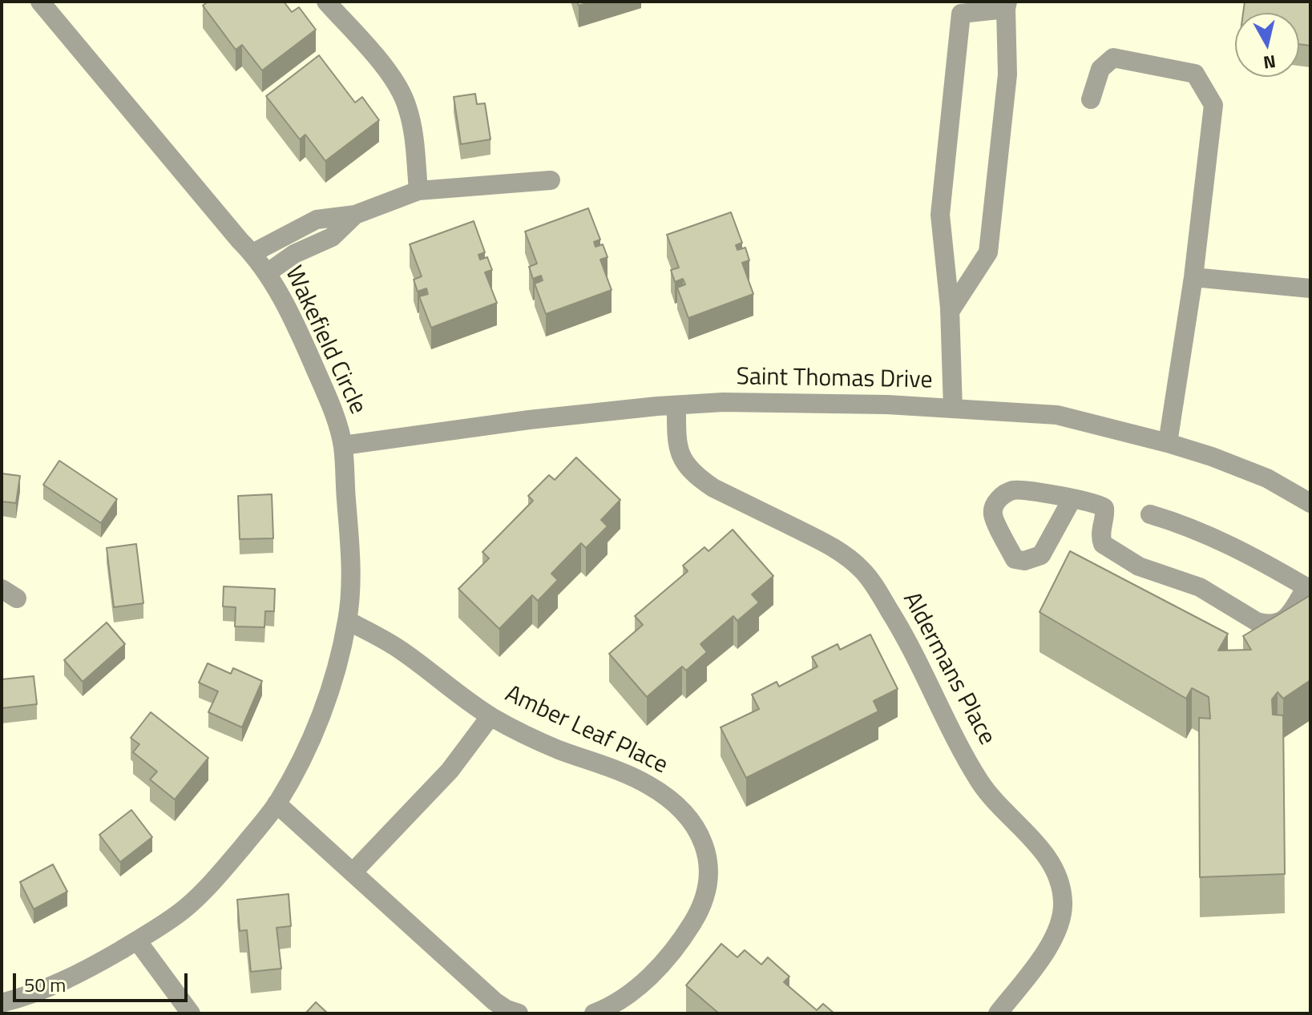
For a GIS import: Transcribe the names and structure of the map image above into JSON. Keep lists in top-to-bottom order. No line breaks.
{"streets":{"street":["Wakefield Circle","Saint Thomas Drive","Aldermans Place","Amber Leaf Place"]},"crossings":[["Wakefield Circle","Saint Thomas Drive"],["Wakefield Circle","Amber Leaf Place"],["Saint Thomas Drive","Aldermans Place"]],"scale_bar":"50 m","north":"bottom"}
